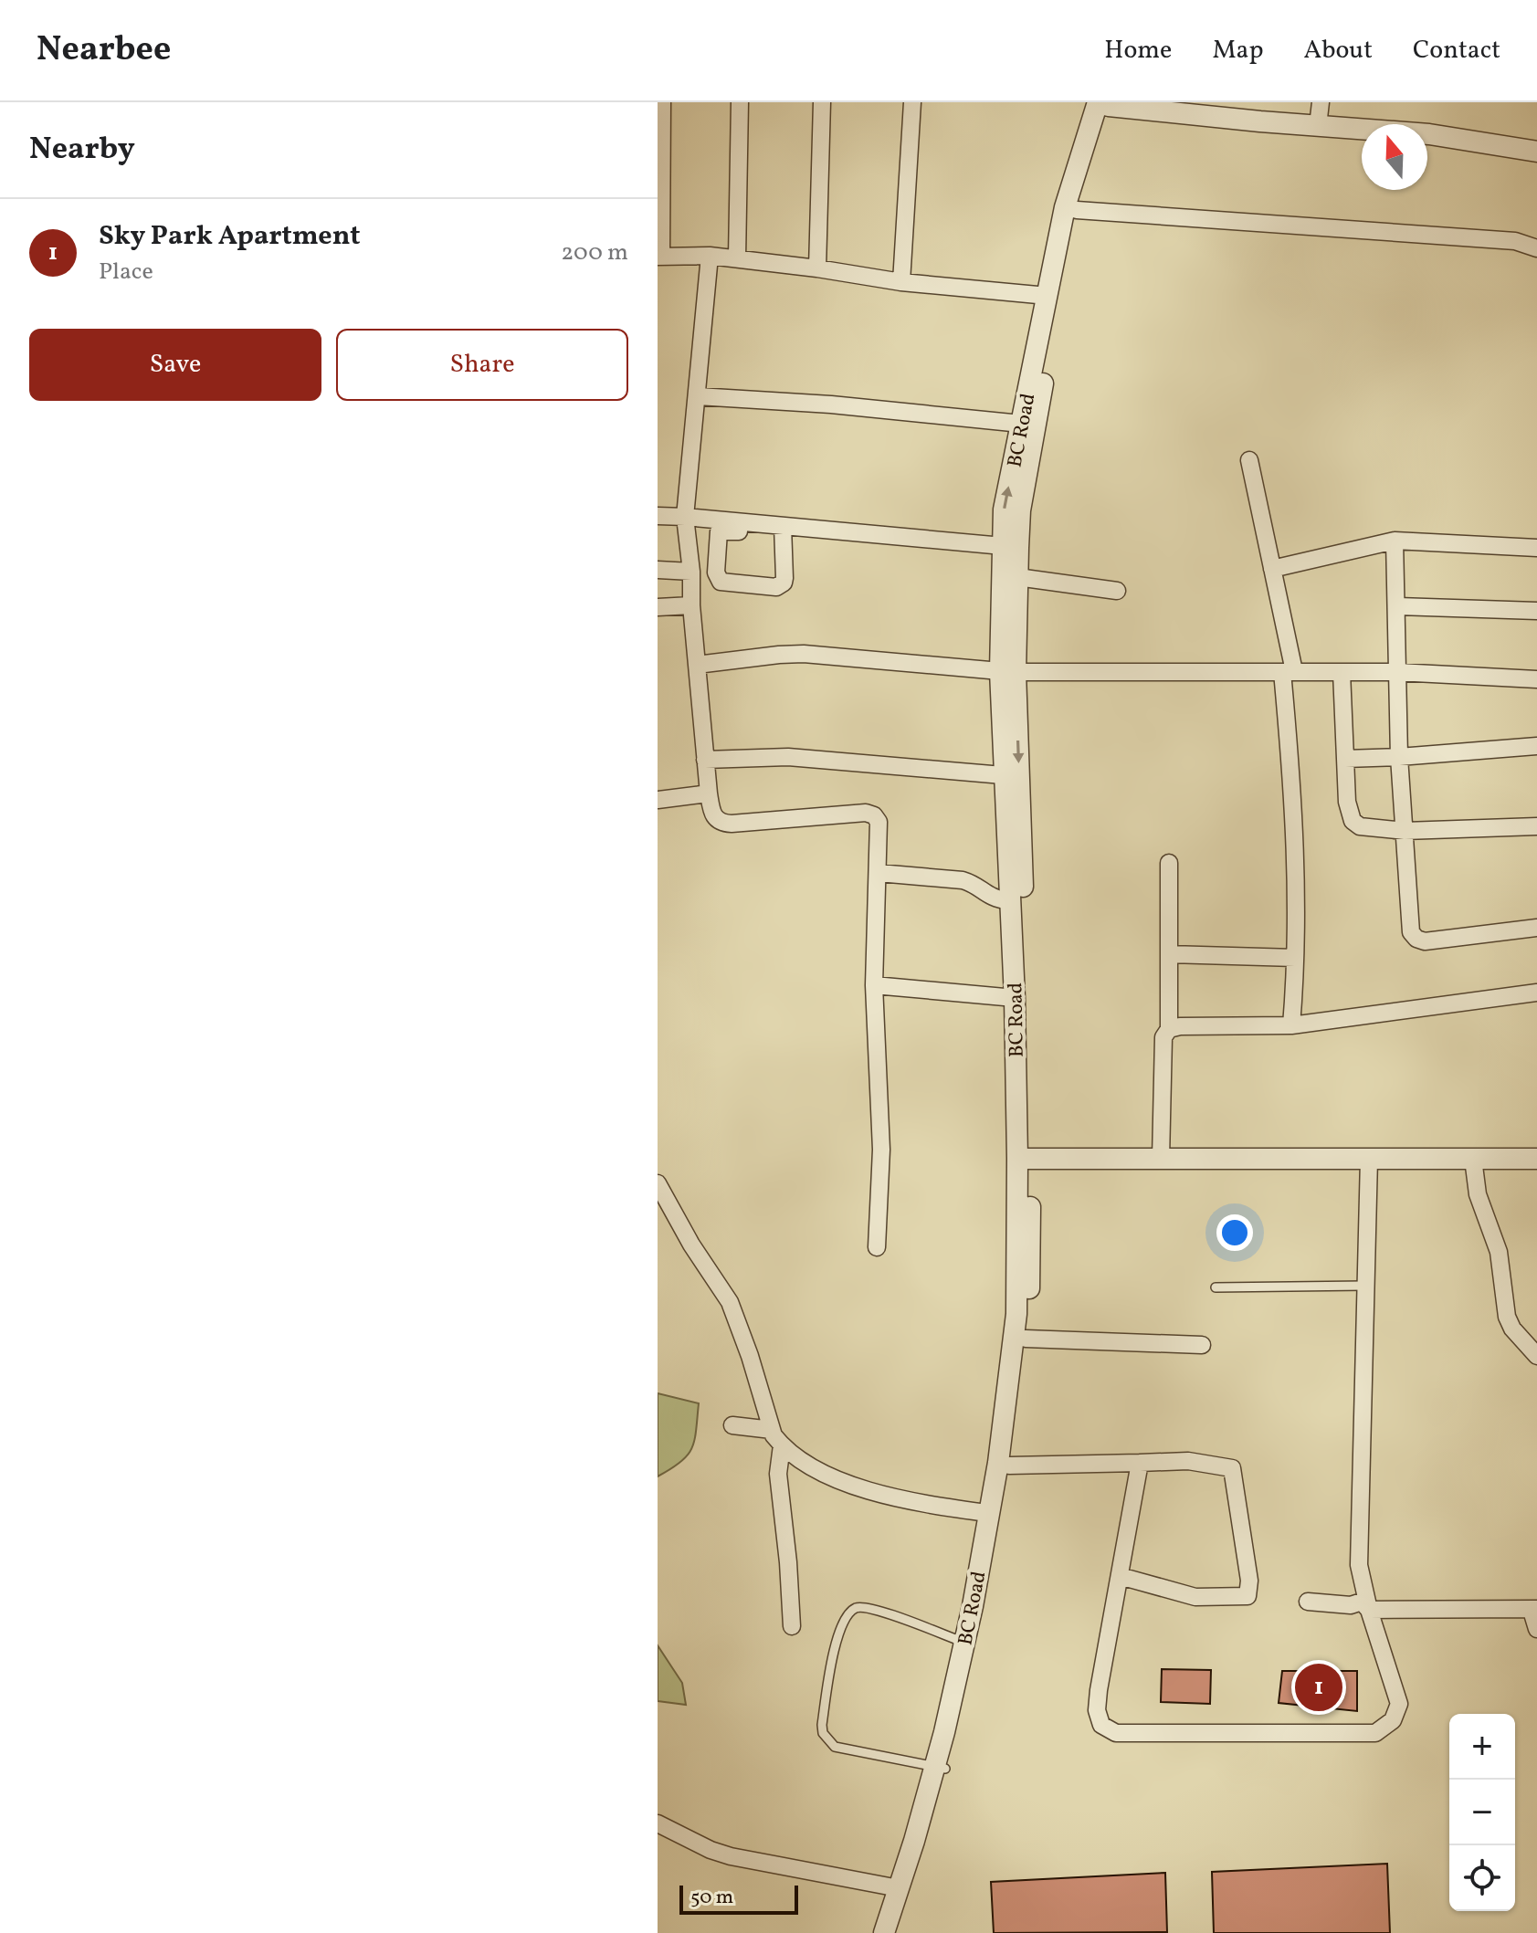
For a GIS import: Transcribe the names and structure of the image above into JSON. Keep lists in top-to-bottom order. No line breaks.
{"streets":{"street":["BC Road"]},"scale_bar":"50 m","north":"top","page":{"header":"Nearbee","nav":["Home","Map","About","Contact"],"heading":"Nearby","list":[{"mark":"1","name":"Sky Park Apartment","note":"Place","value":"200 m"}],"buttons":["Save","Share"],"pins":"1","map_buttons":["+","−"],"scale":"50 m"}}
